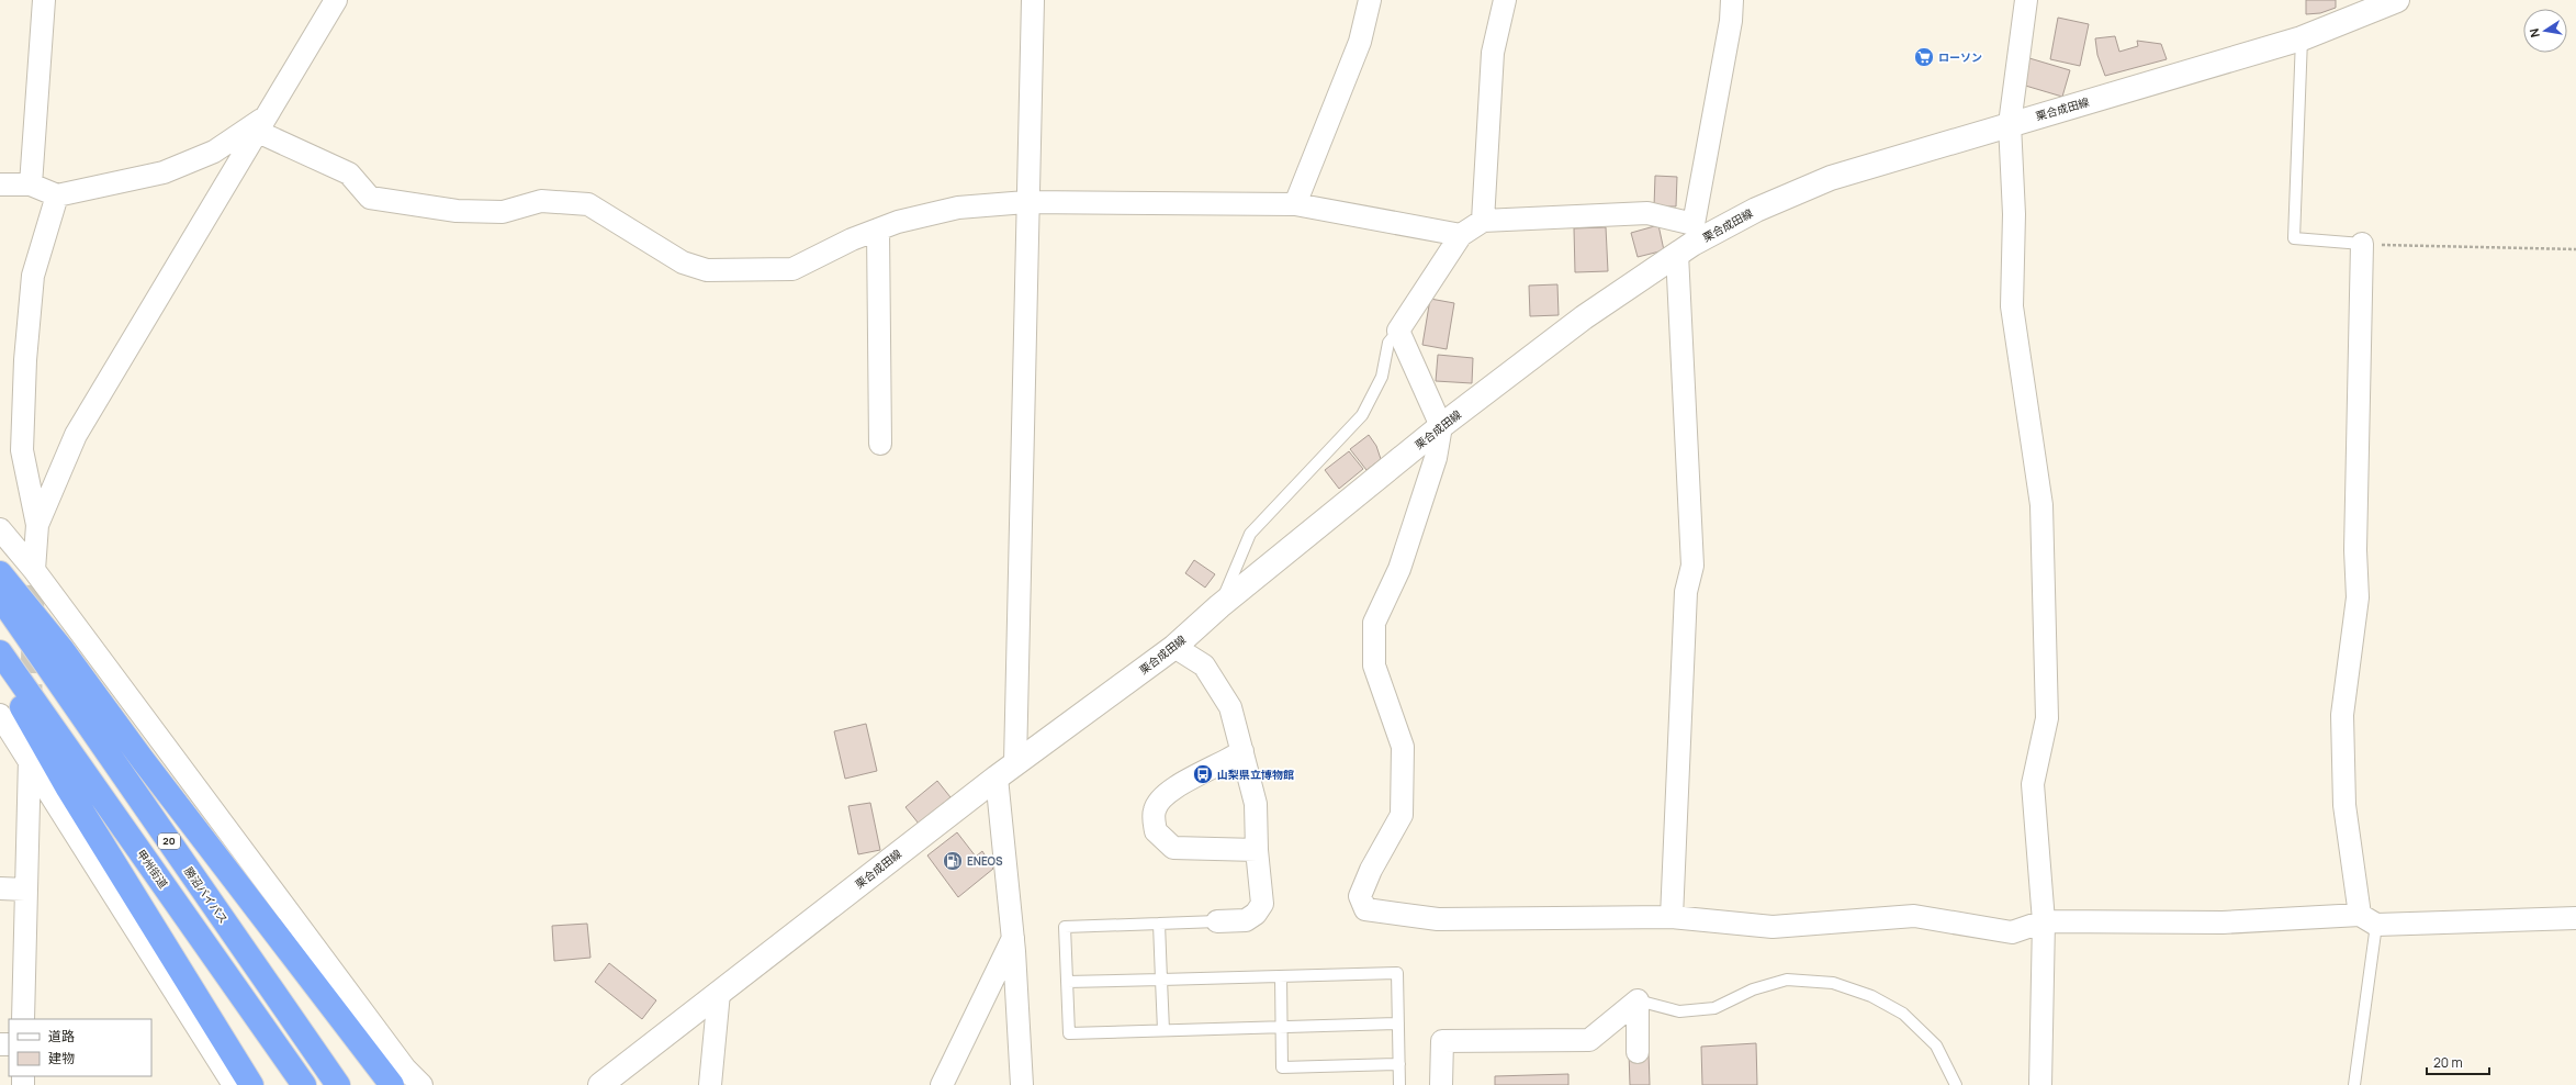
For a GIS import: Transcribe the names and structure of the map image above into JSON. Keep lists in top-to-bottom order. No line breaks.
{"streets":{"highway":["20","甲州街道","勝沼バイパス"],"main road":["栗合成田線"]},"places":{"supermarket":["ローソン"],"bus stop":["山梨県立博物館"],"fuel station":["ENEOS"]},"legend":["道路","建物"],"scale_bar":"20 m","north":"left"}
